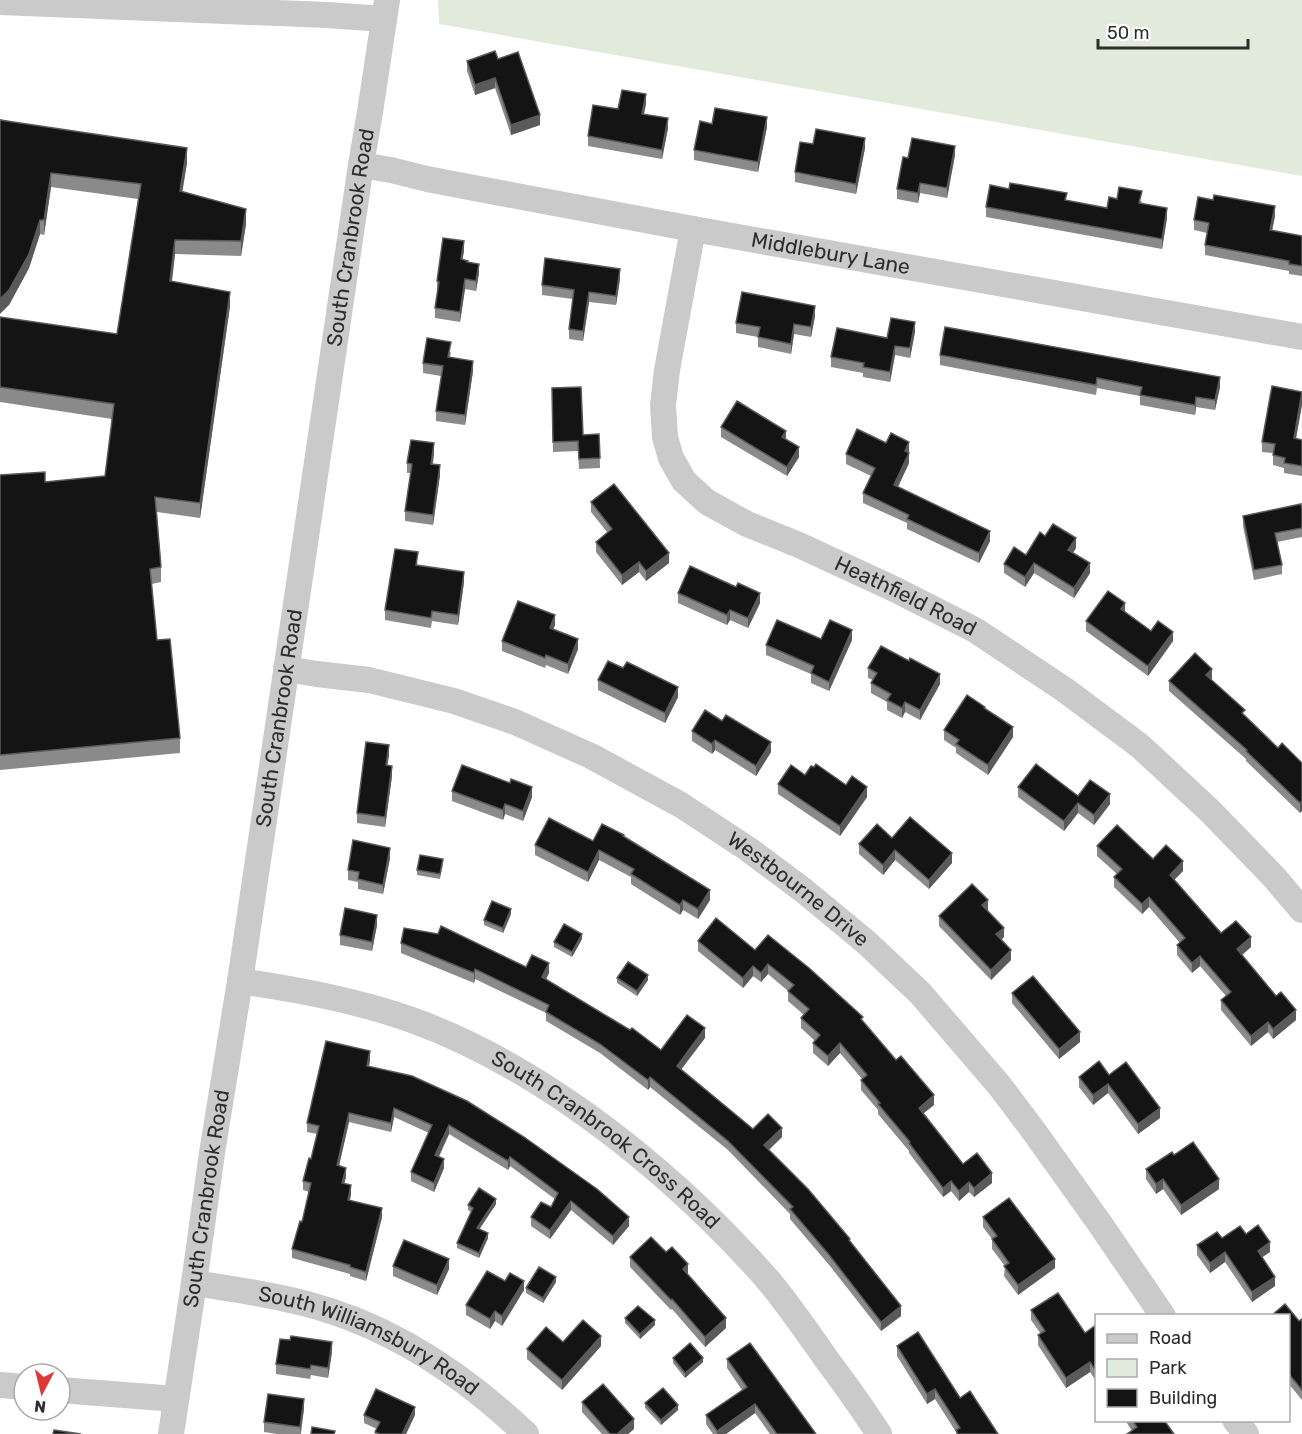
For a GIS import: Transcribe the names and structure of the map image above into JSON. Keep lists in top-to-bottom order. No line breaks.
{"streets":{"street":["South Cranbrook Road","Middlebury Lane","Heathfield Road","Westbourne Drive","South Cranbrook Cross Road","South Williamsbury Road"]},"crossings":[["South Cranbrook Road","Middlebury Lane"],["South Cranbrook Road","Westbourne Drive"],["South Cranbrook Road","South Cranbrook Cross Road"],["South Cranbrook Road","South Williamsbury Road"],["Middlebury Lane","Heathfield Road"]],"legend":["Road","Park","Building"],"scale_bar":"50 m","north":"bottom"}
